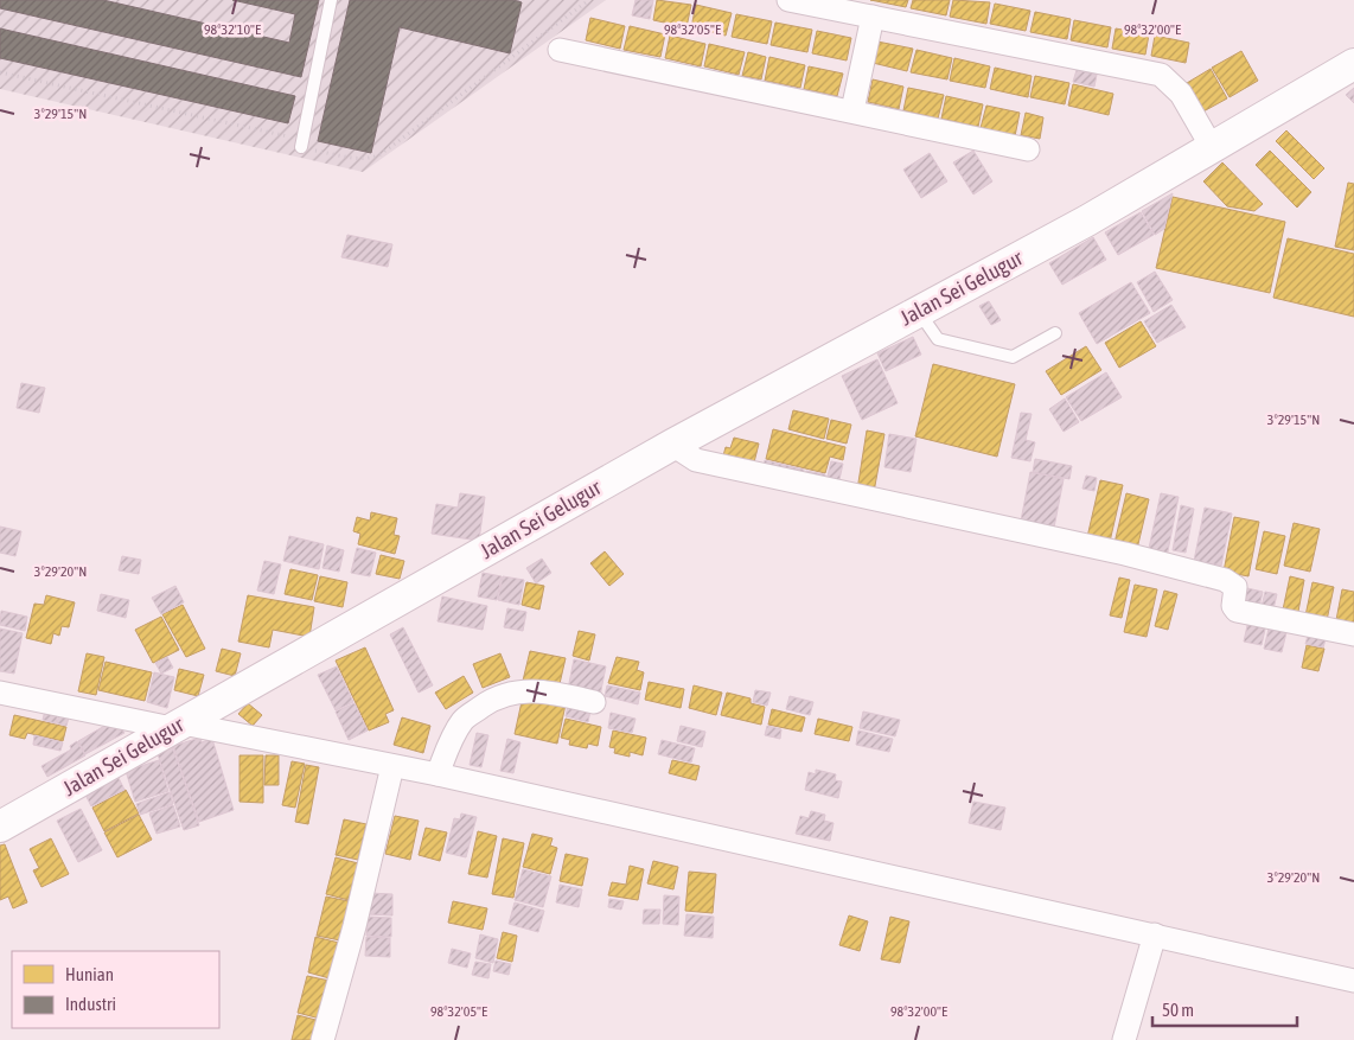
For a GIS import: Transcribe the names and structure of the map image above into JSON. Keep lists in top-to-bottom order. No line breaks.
{"streets":{"main road":["Jalan Sei Gelugur"]},"legend":["Hunian","Industri"],"scale_bar":"50 m","coordinates":["98°32'05\"E","98°32'00\"E","98°32'10\"E","3°29'15\"N","3°29'20\"N"]}
